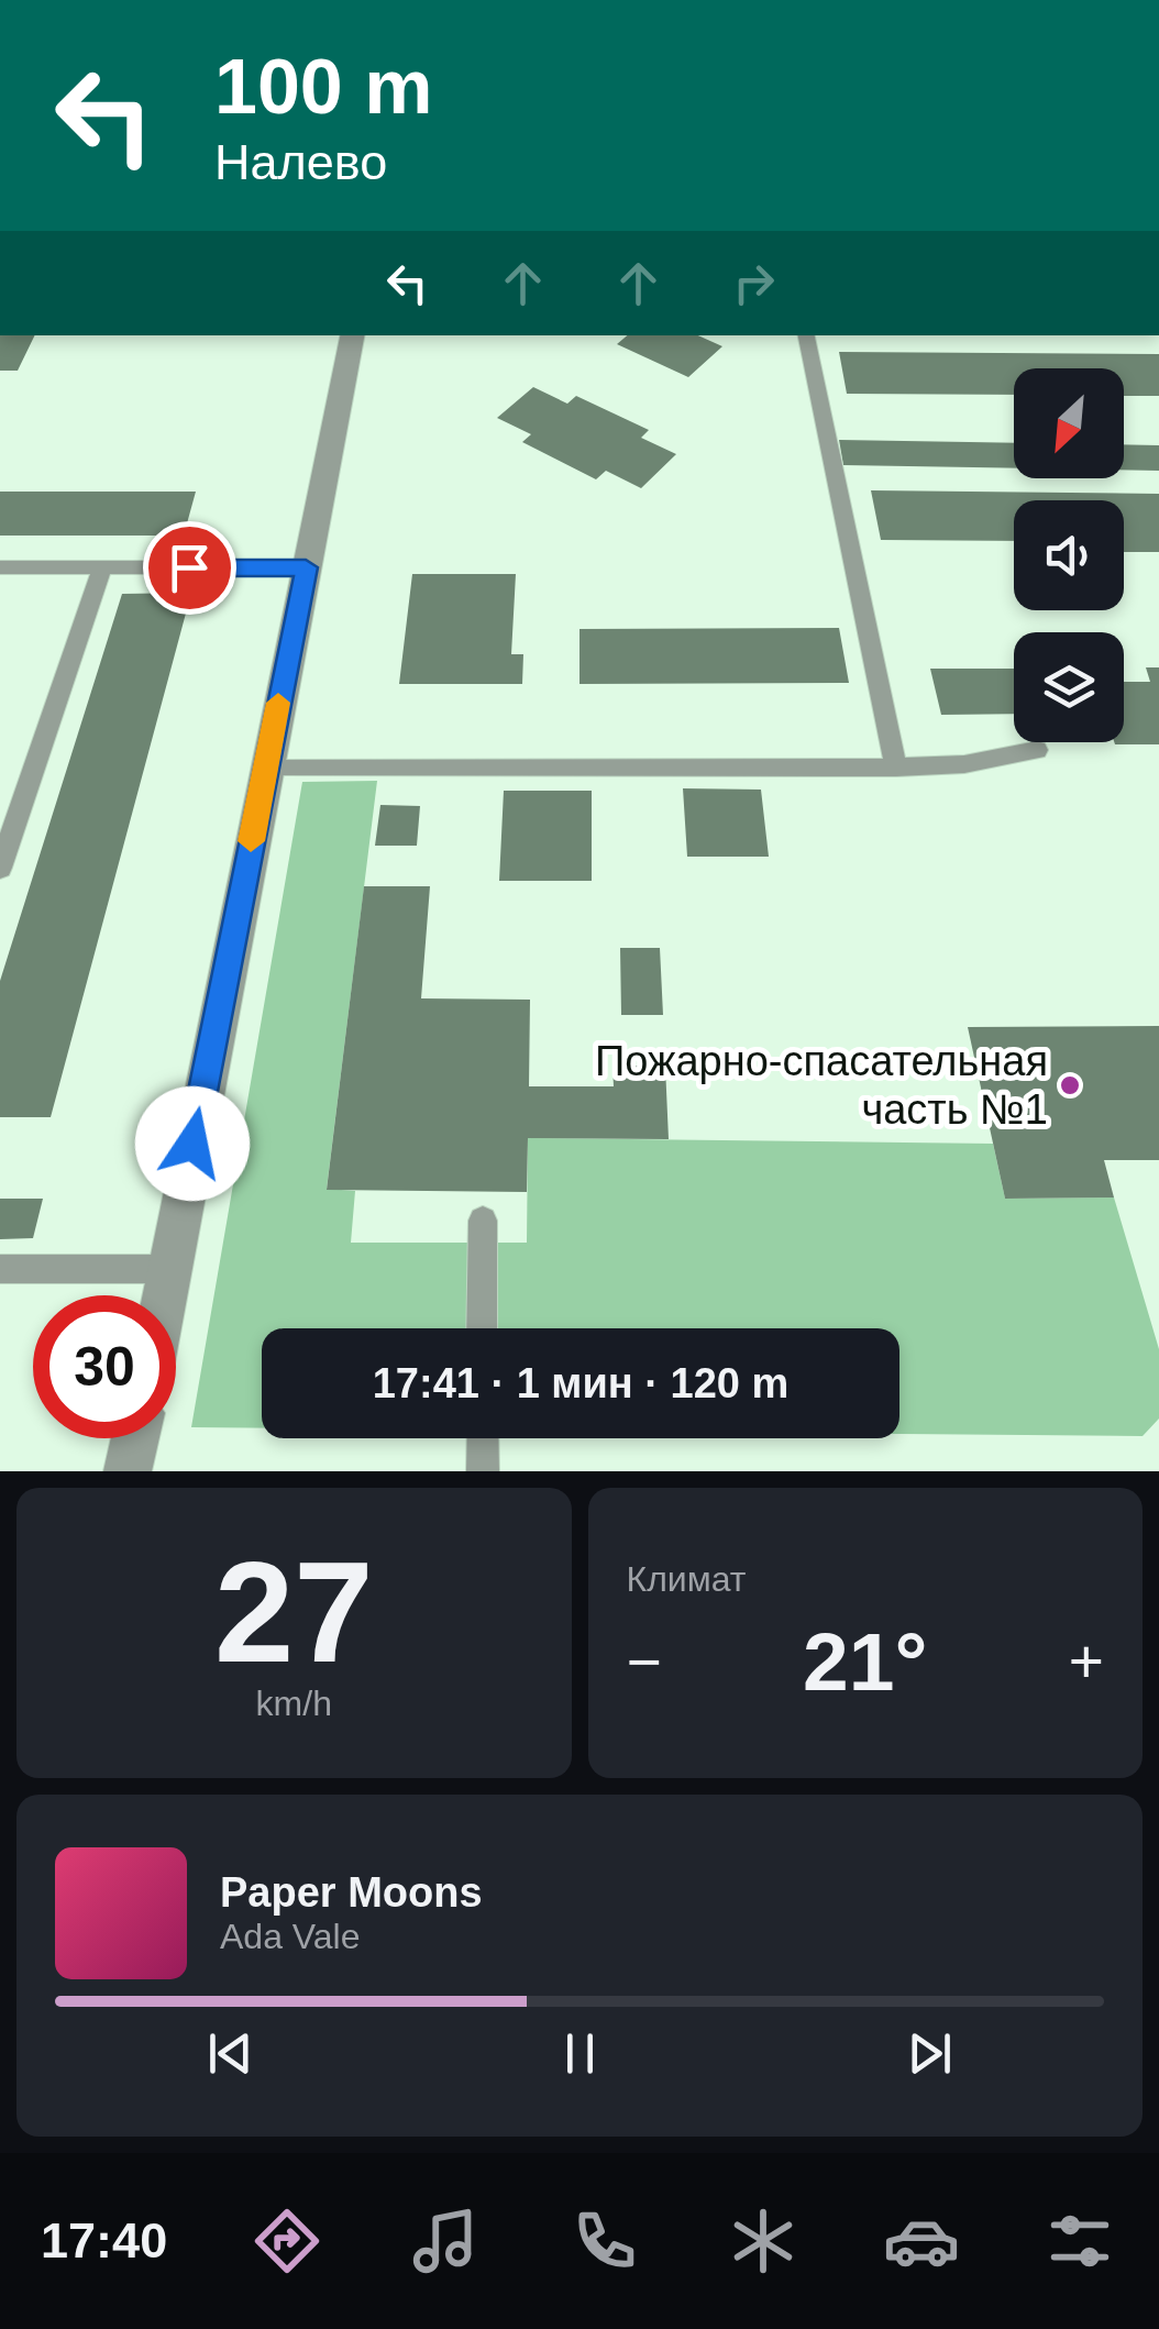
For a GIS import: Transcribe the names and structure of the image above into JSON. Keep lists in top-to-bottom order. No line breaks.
{"places":["Пожарно-спасательная часть №1"],"north":"bottom left","page":{"turn":["100 m","Налево"],"limit":"30","trip":"17:41 · 1 мин · 120 m","tile":[["27","km/h"],"Климат"],"heat":["−","21°","+"],"song":["Paper Moons","Ada Vale"],"tabs":"17:40"}}
